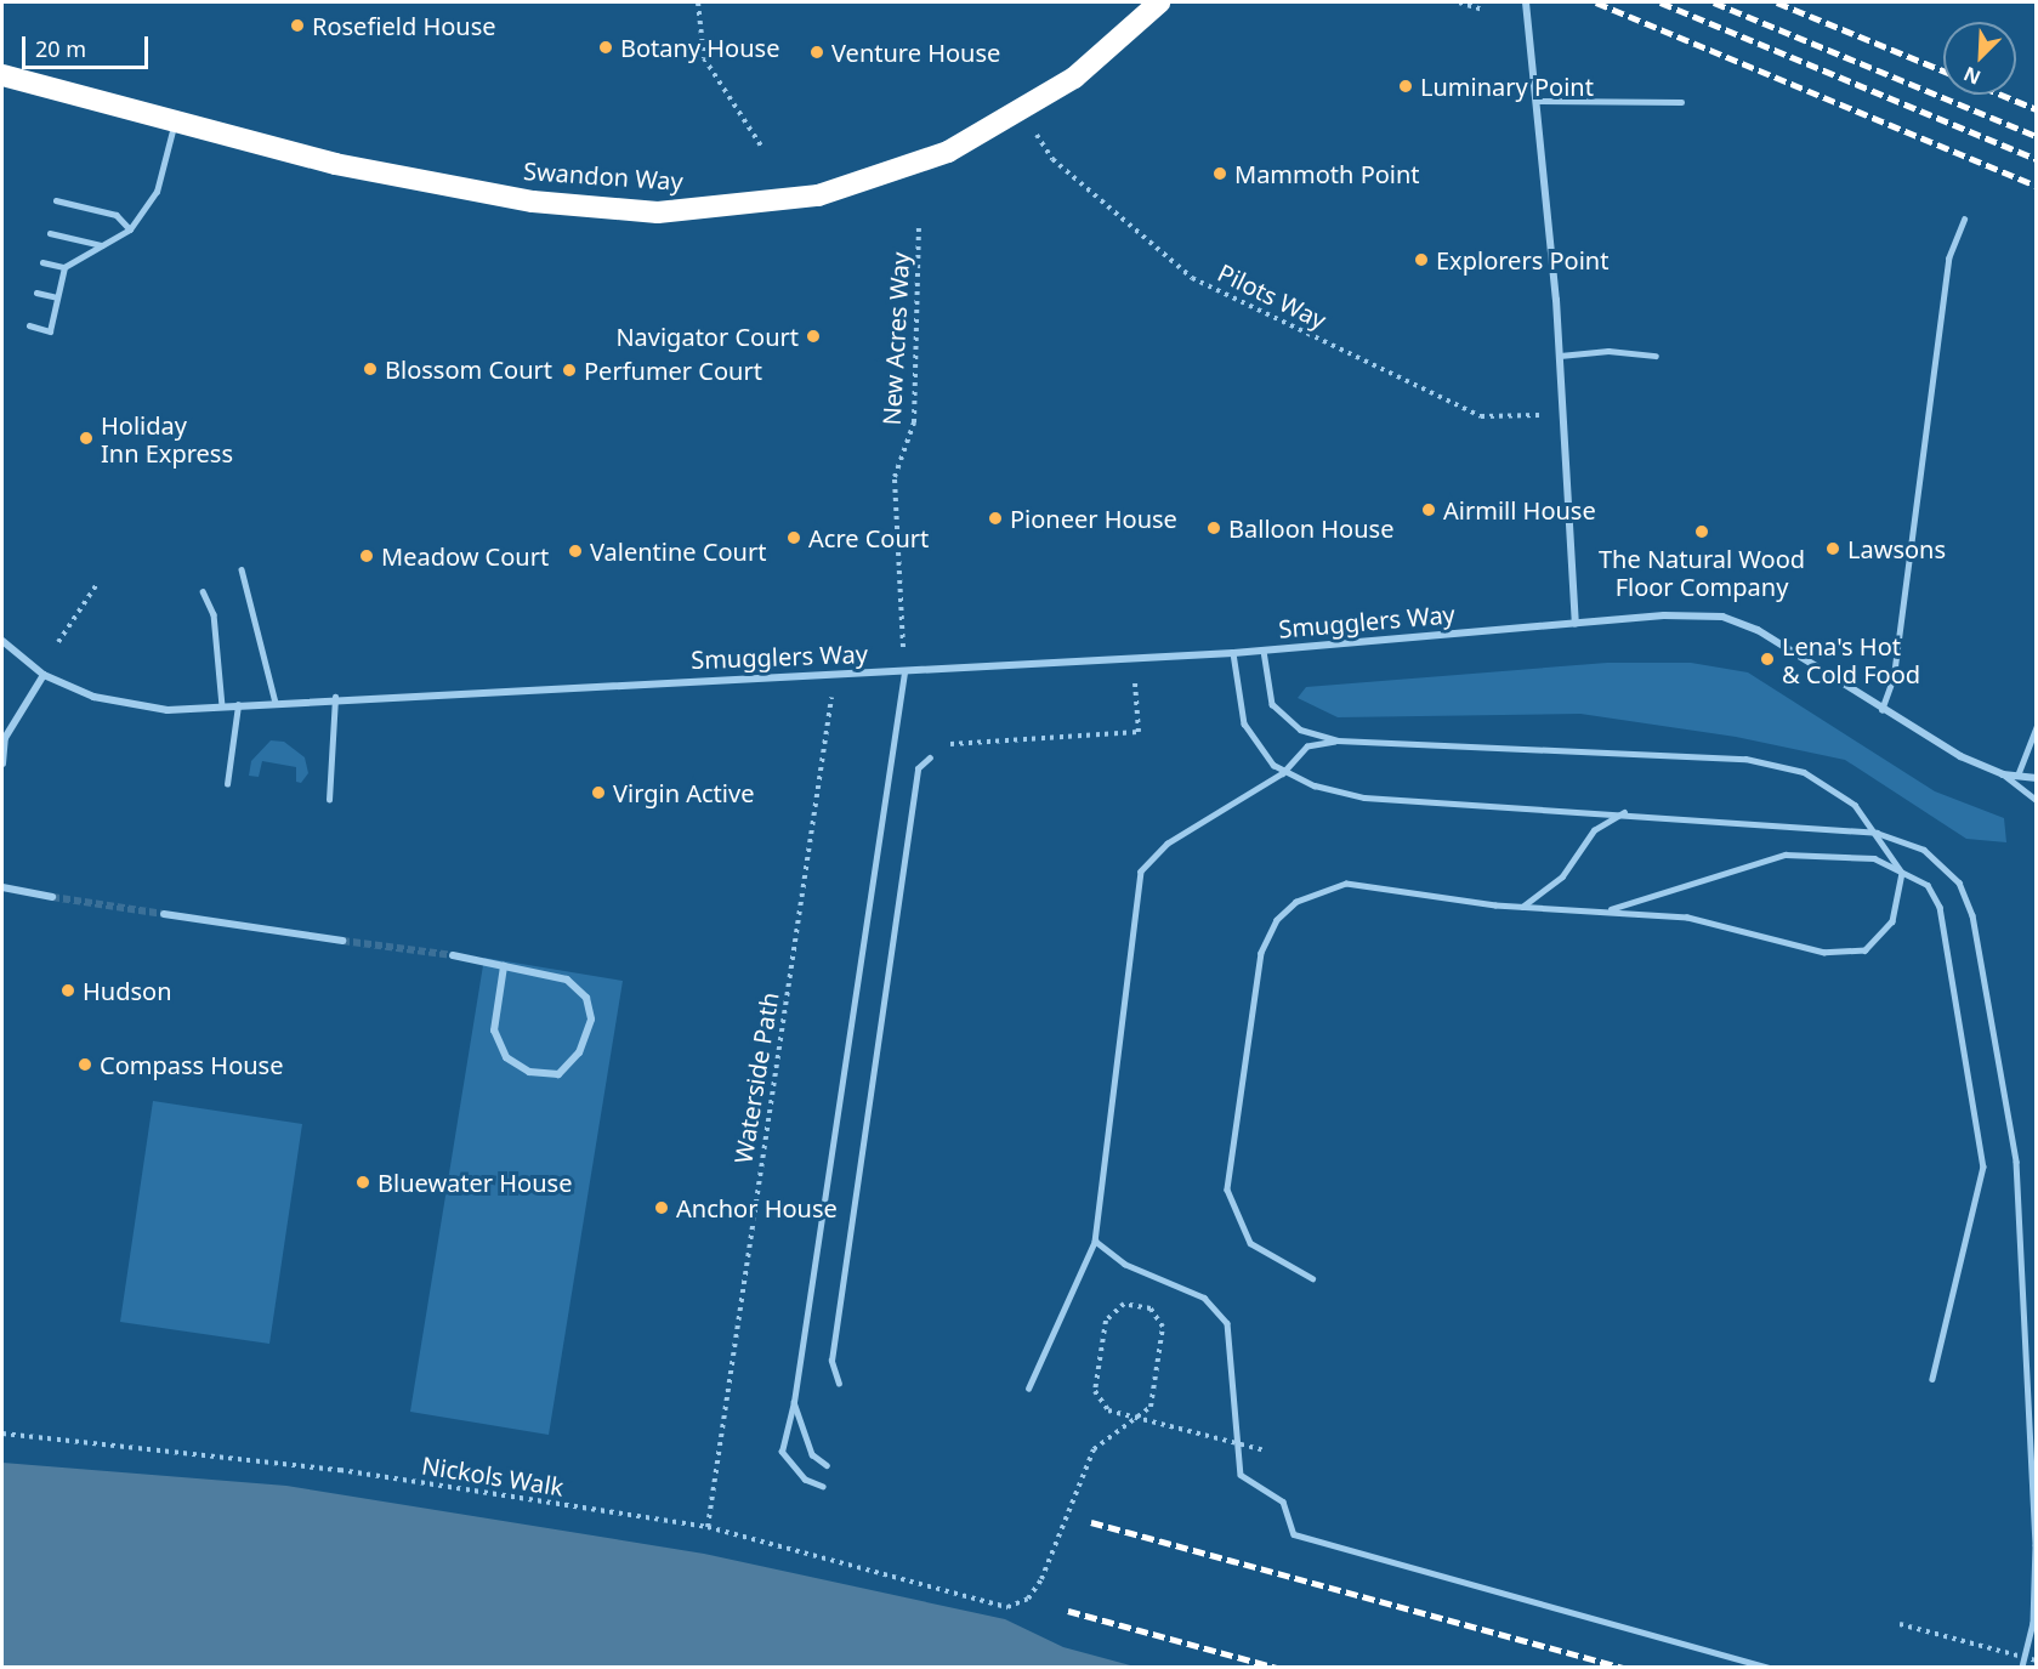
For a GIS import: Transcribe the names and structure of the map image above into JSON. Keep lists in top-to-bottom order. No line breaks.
{"streets":{"highway":["Swandon Way"],"street":["Smugglers Way"],"path":["Pilots Way","New Acres Way","Waterside Path","Nickols Walk"]},"crossings":[["Swandon Way","Pilots Way"],["New Acres Way","Smugglers Way"],["Smugglers Way","Waterside Path"],["Waterside Path","Nickols Walk"]],"places":["Rosefield House","Botany House","Venture House","Luminary Point","Mammoth Point","Explorers Point","Navigator Court","Blossom Court","Perfumer Court","Holiday Inn Express","Airmill House","Pioneer House","Balloon House","The Natural Wood Floor Company","Acre Court","Lawsons","Valentine Court","Meadow Court","Lena's Hot & Cold Food","Virgin Active","Hudson","Compass House","Bluewater House","Anchor House"],"scale_bar":"20 m","north":"bottom left"}
